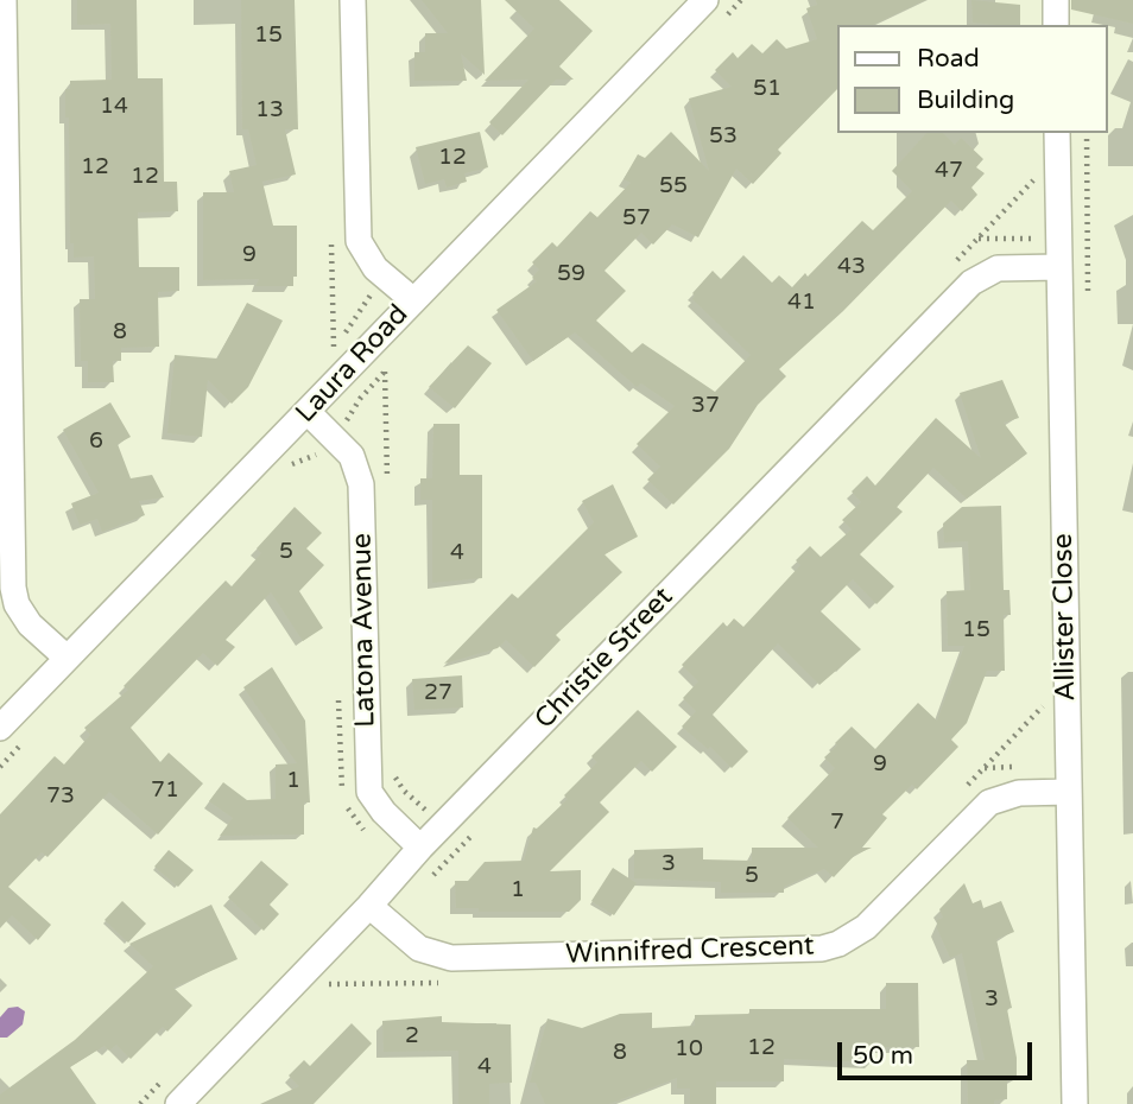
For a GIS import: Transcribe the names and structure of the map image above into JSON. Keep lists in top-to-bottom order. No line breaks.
{"streets":{"street":["Laura Road","Allister Close","Latona Avenue","Christie Street","Winnifred Crescent"]},"crossings":[["Laura Road","Latona Avenue"],["Allister Close","Christie Street"],["Allister Close","Winnifred Crescent"],["Latona Avenue","Christie Street"],["Christie Street","Winnifred Crescent"]],"house_numbers":["15","51","14","13","53","12","12","47","12","55","57","9","43","59","41","8","37","6","5","4","15","27","9","1","71","73","7","3","5","1","3","2","12","10","8","4"],"legend":["Road","Building"],"scale_bar":"50 m"}
